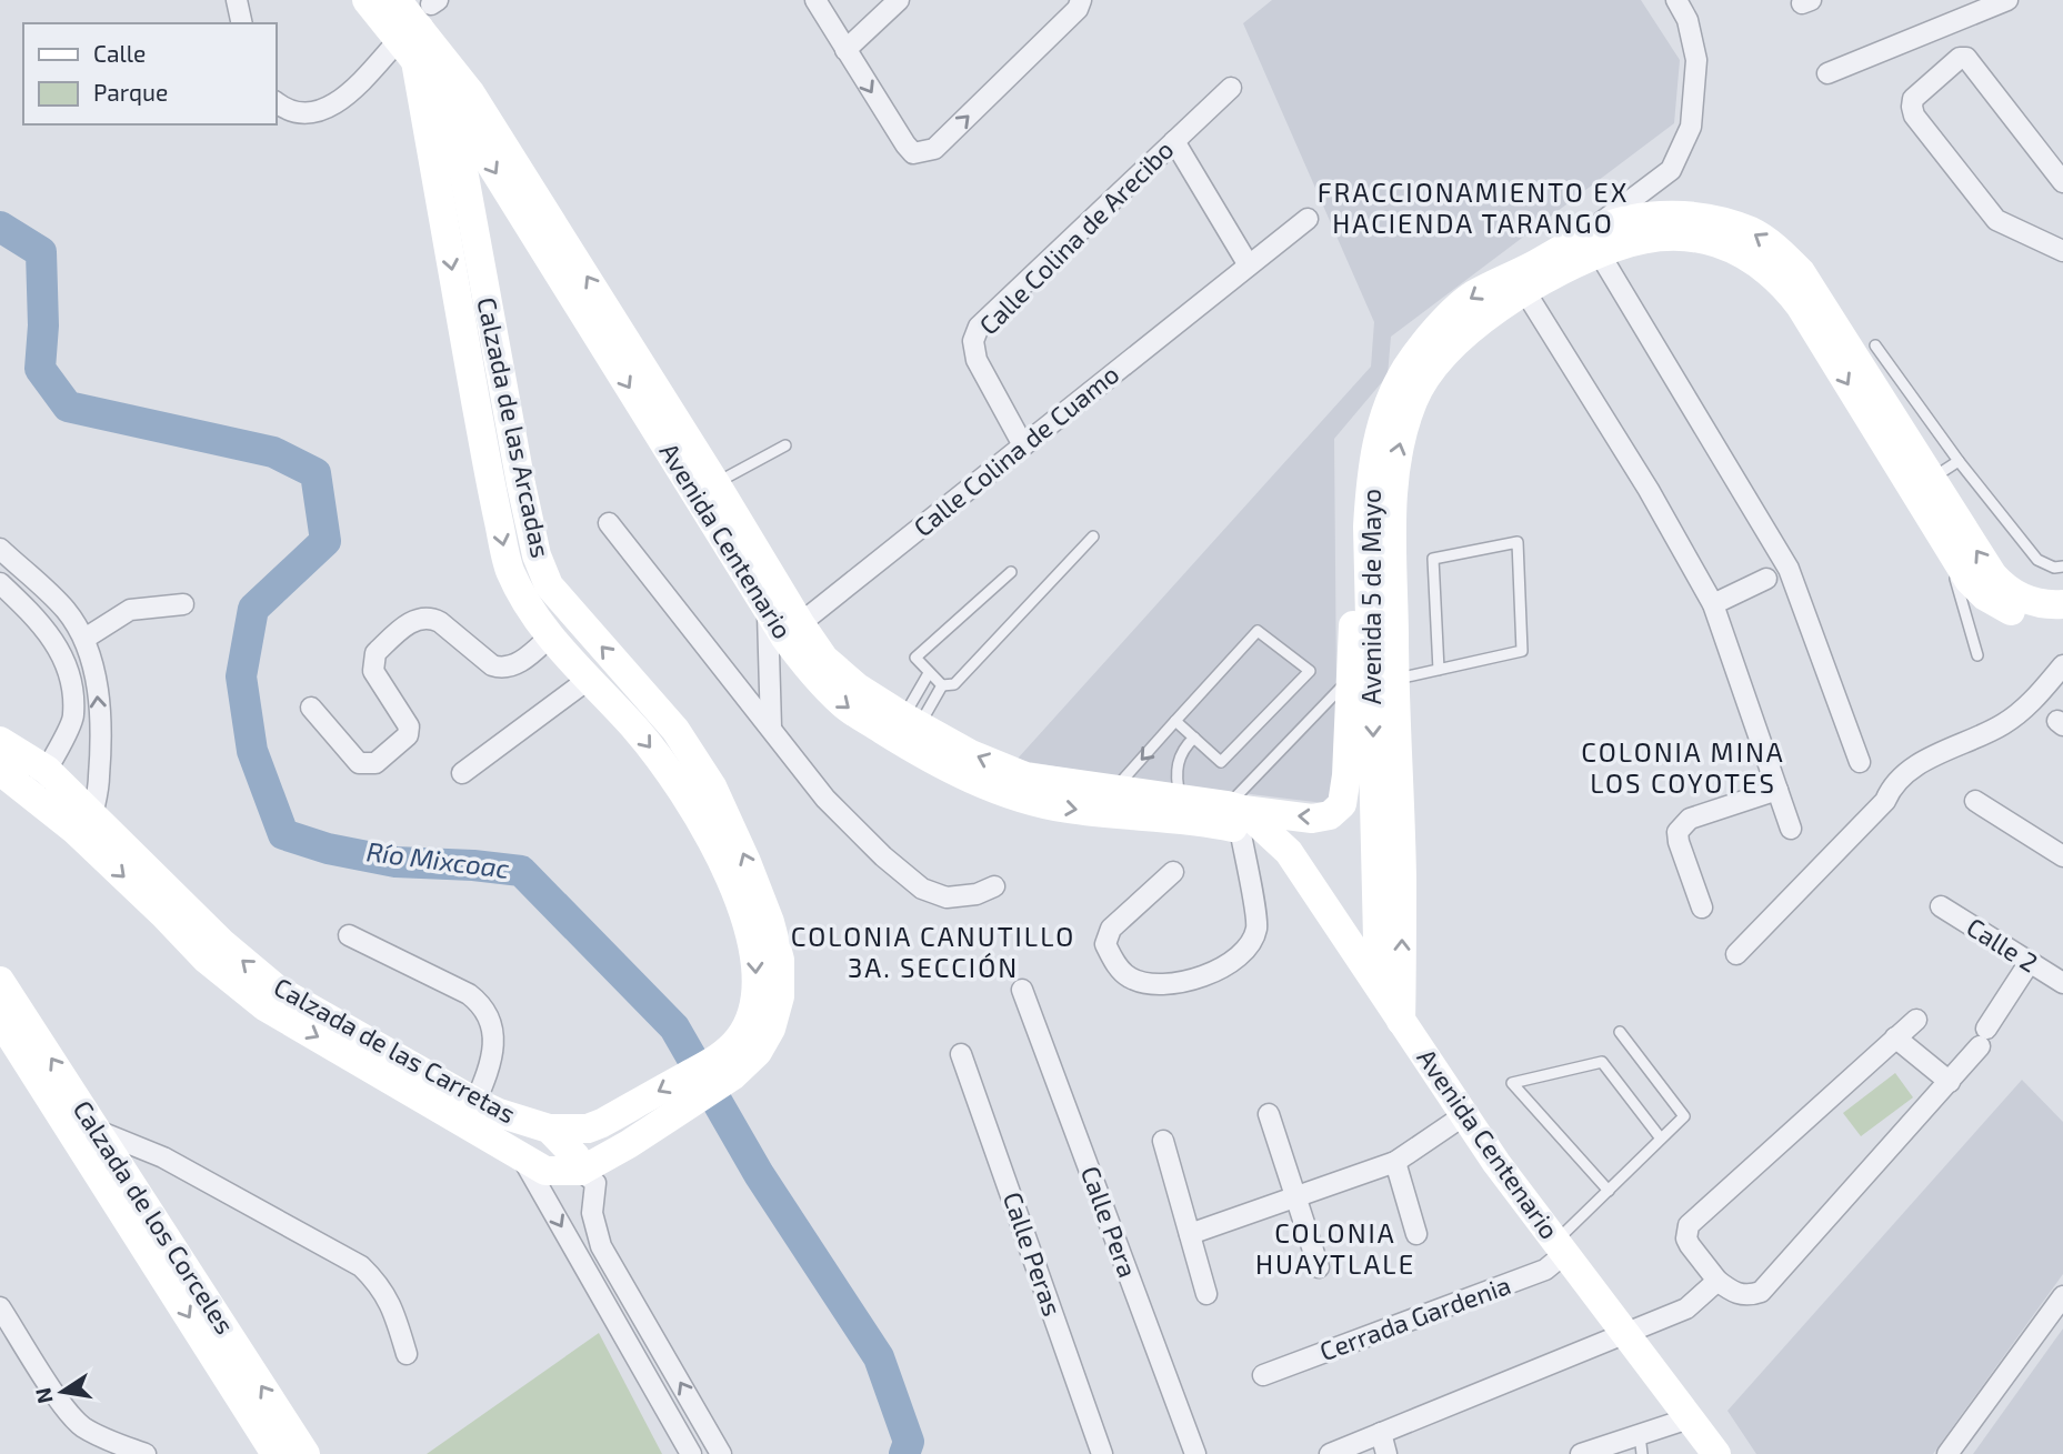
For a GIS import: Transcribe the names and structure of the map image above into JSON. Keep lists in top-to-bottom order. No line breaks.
{"streets":{"main road":["Calzada de las Arcadas","Avenida Centenario","Avenida 5 de Mayo","Calzada de las Carretas","Calzada de los Corceles"],"street":["Calle Colina de Arecibo","Calle Colina de Cuamo","Calle 2","Calle Pera","Calle Peras","Cerrada Gardenia"]},"crossings":[["Calle Colina de Arecibo","Calle Colina de Cuamo"],["Calzada de las Arcadas","Avenida Centenario"],["Calzada de las Arcadas","Calzada de las Carretas"],["Calle Colina de Cuamo","Avenida Centenario"],["Avenida Centenario","Avenida 5 de Mayo"],["Avenida Centenario","Cerrada Gardenia"]],"districts":["FRACCIONAMIENTO EX HACIENDA TARANGO","COLONIA MINA LOS COYOTES","COLONIA CANUTILLO 3A. SECCIÓN","COLONIA HUAYTLALE"],"water":["Río Mixcoac"],"legend":["Calle","Parque"],"north":"left"}
